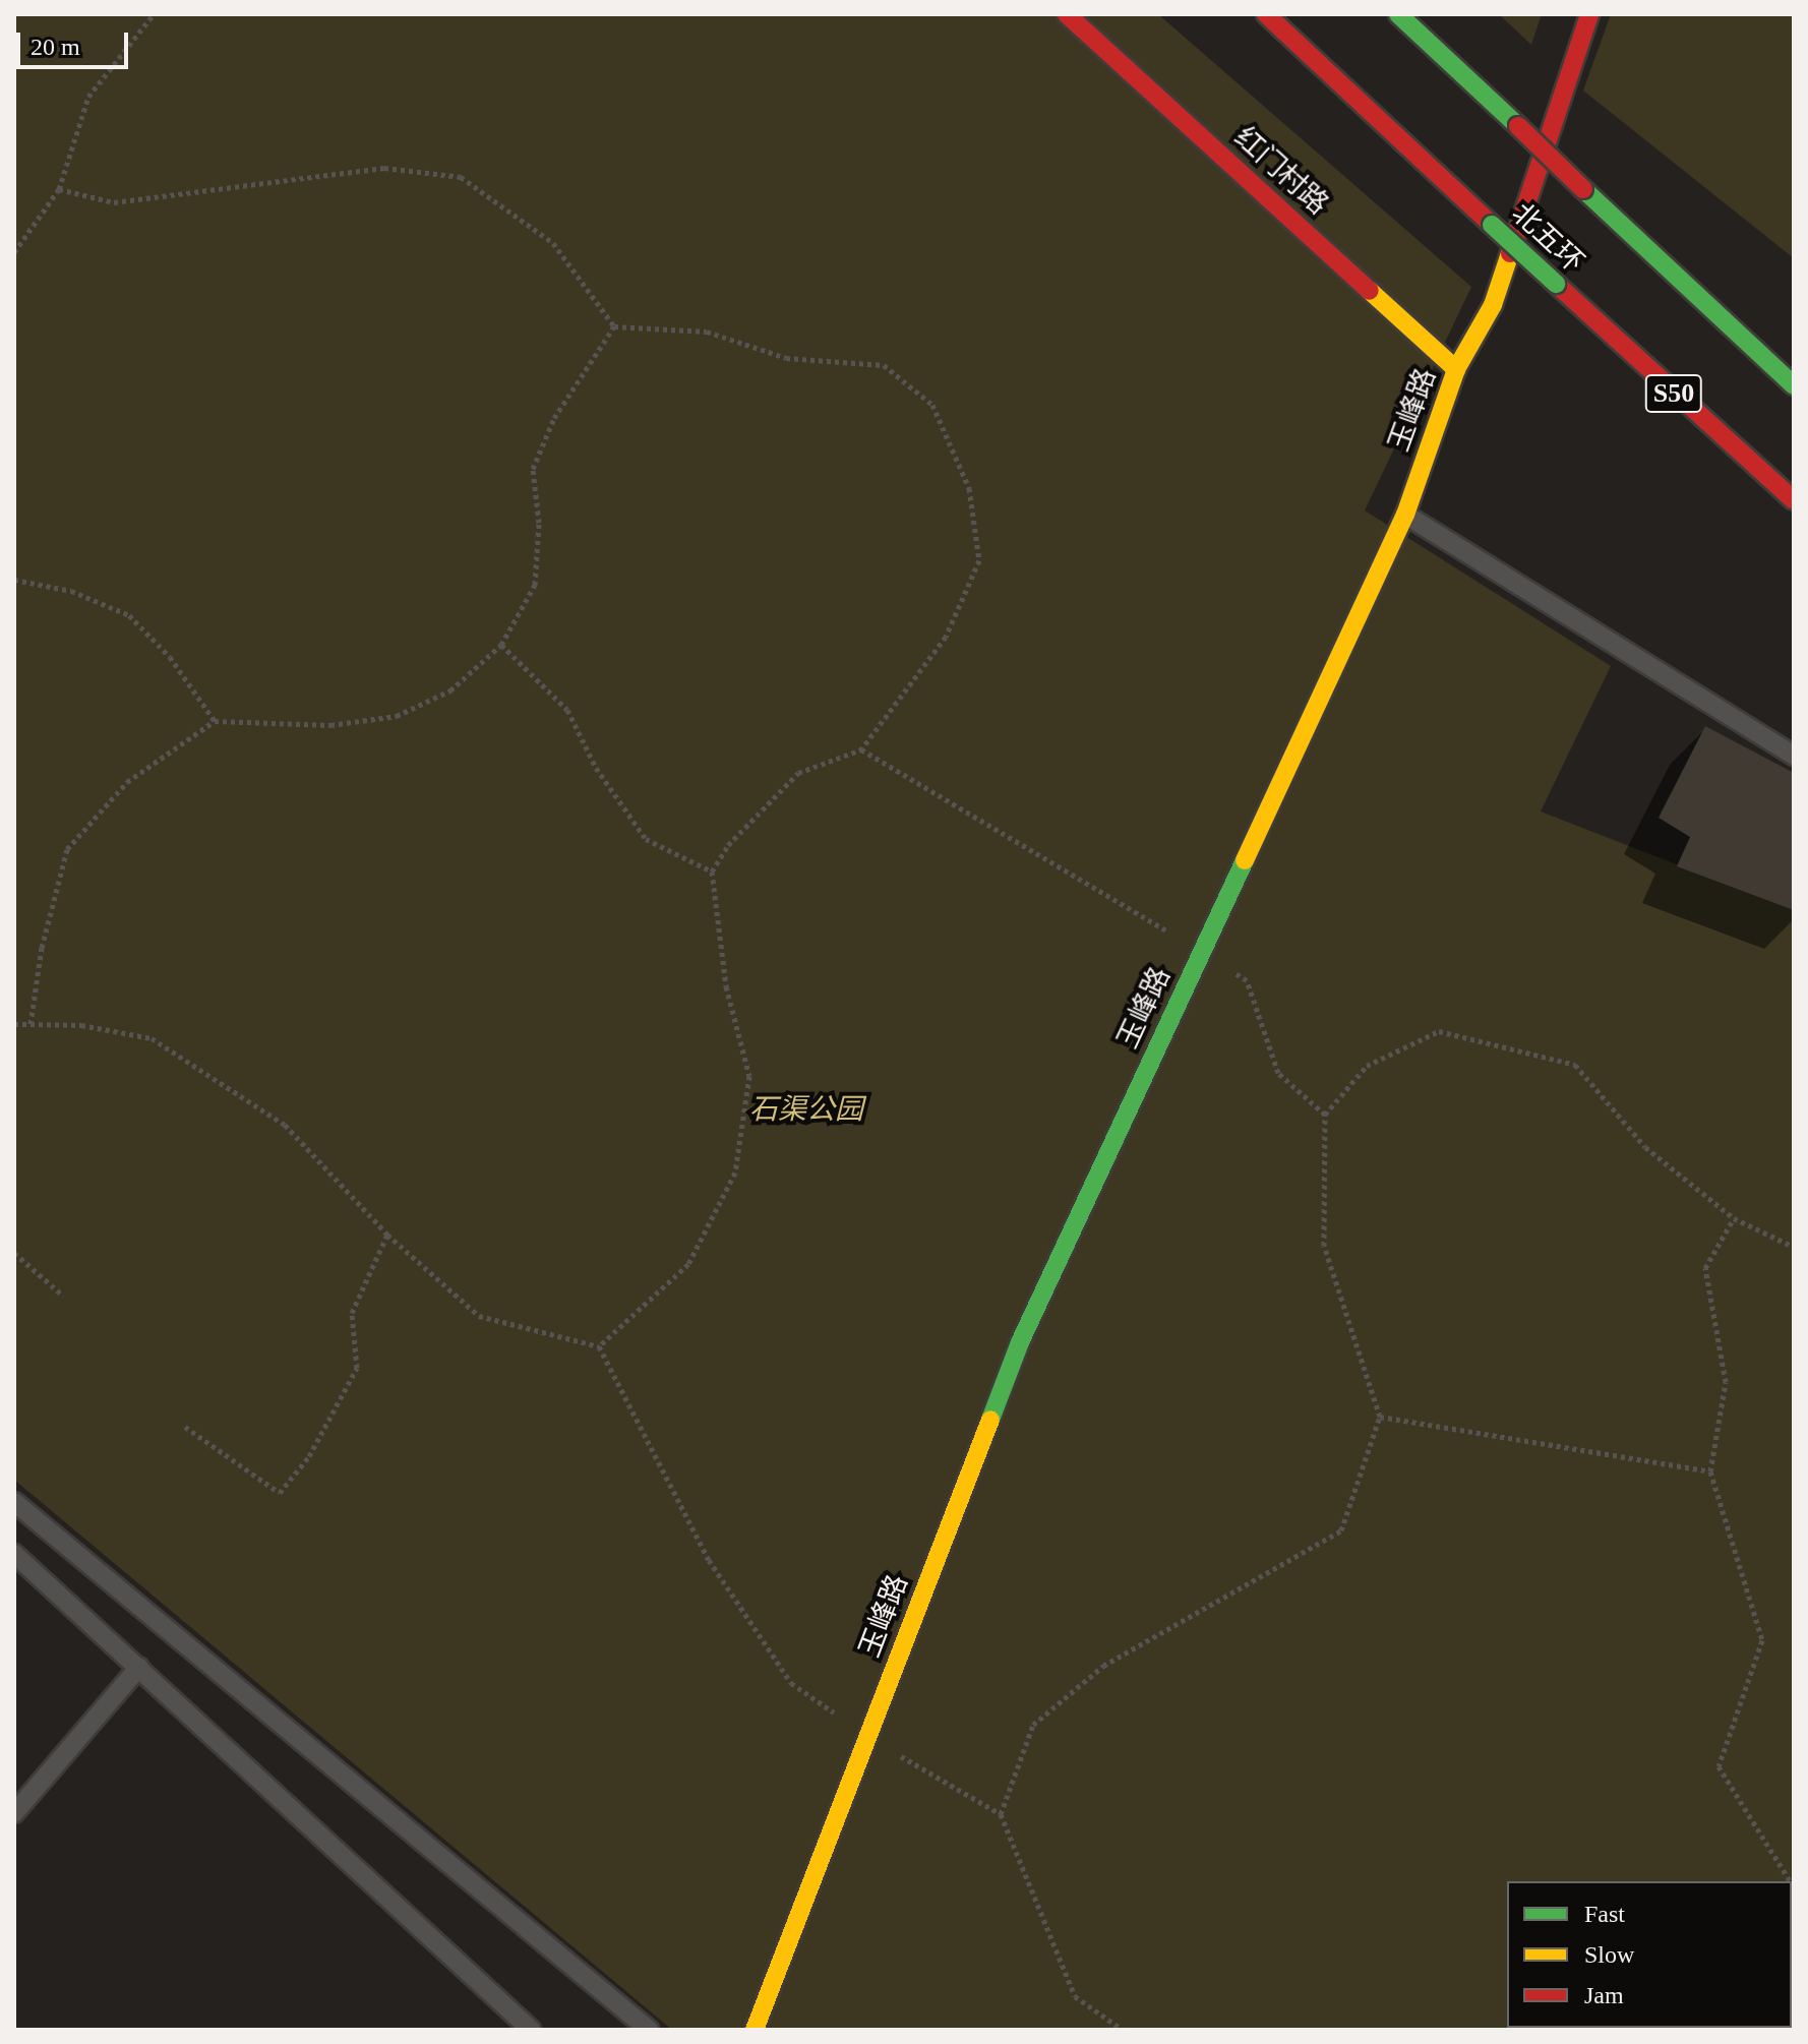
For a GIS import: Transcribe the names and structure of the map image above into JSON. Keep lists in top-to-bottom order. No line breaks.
{"streets":{"main road":["红门村路","北五环","S50","玉峰路"]},"crossings":[["红门村路","玉峰路"]],"parks":["石渠公园"],"legend":["Fast","Slow","Jam"],"scale_bar":"20 m"}
